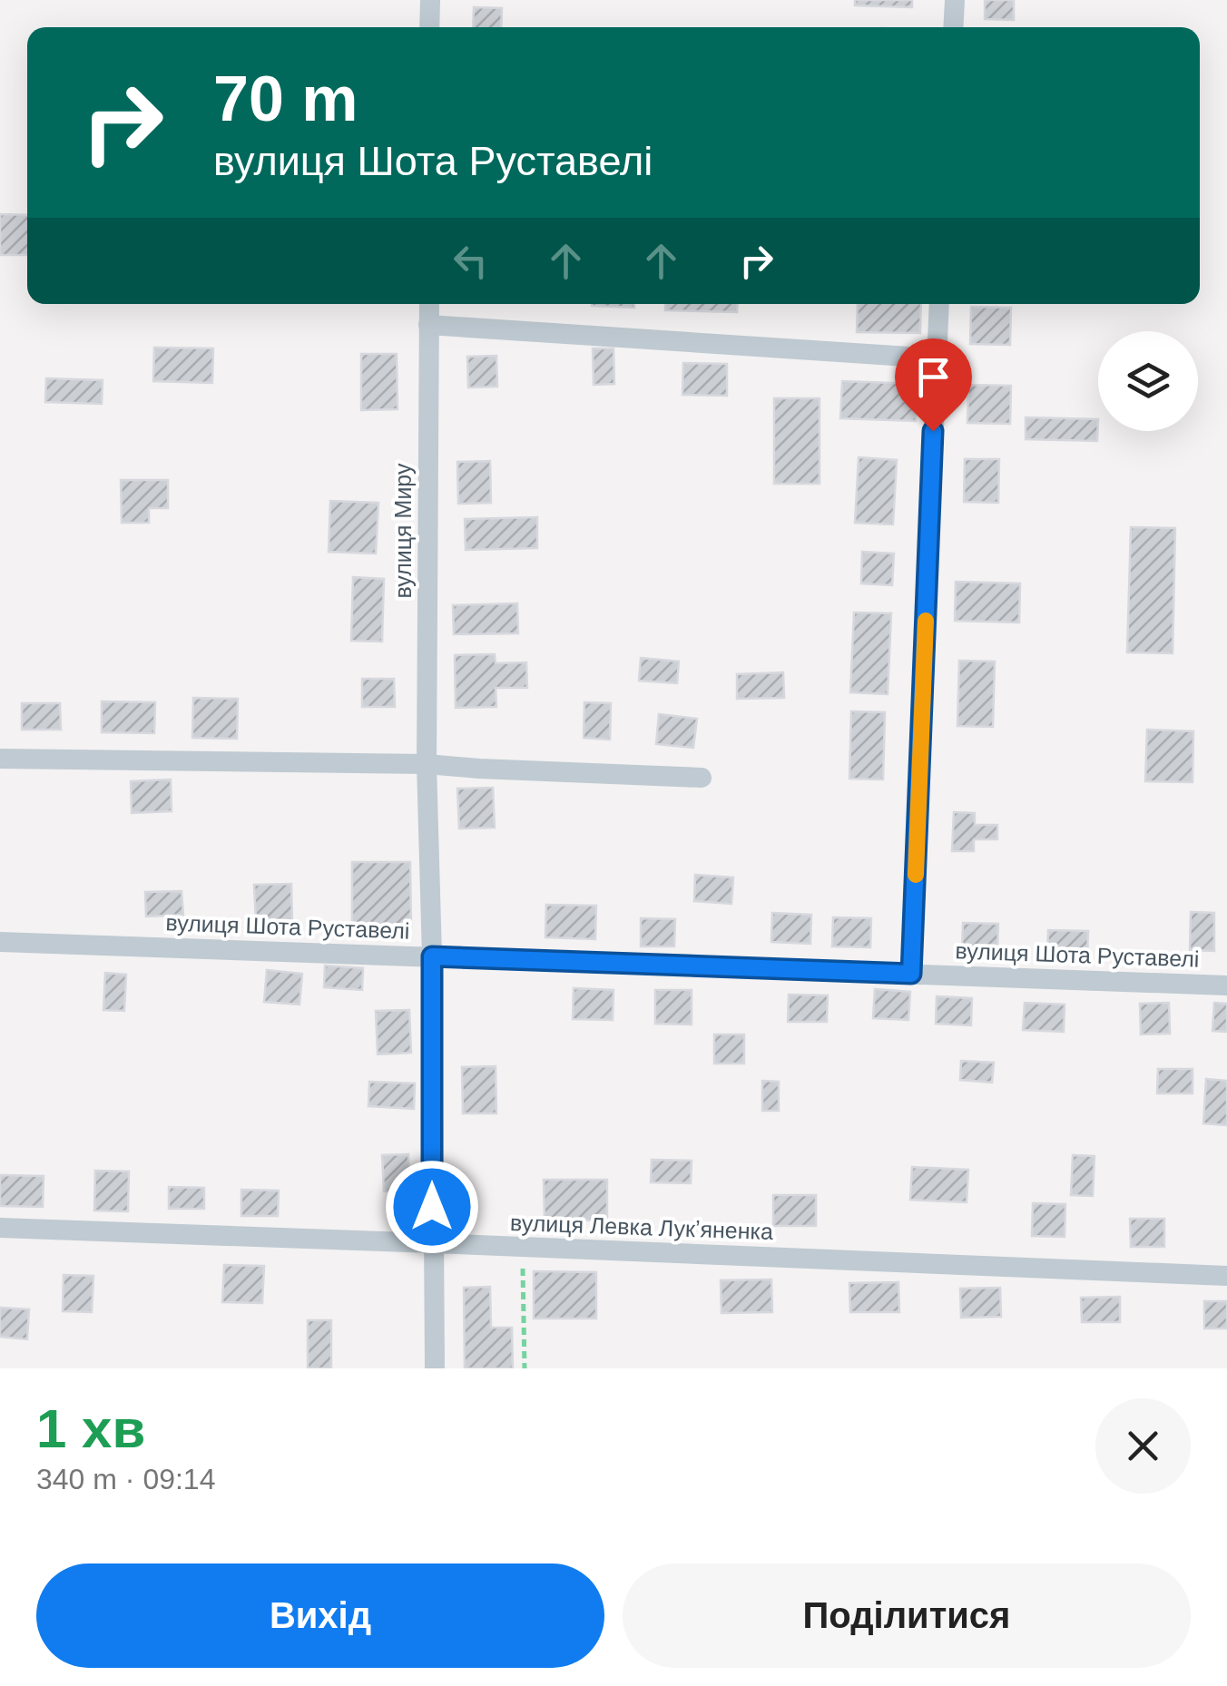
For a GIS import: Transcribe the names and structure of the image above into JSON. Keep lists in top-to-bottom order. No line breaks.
{"streets":{"street":["вулиця Миру","вулиця Шота Руставелі","вулиця Левка Лукʼяненка"]},"crossings":[["вулиця Миру","вулиця Шота Руставелі"],["вулиця Миру","вулиця Левка Лукʼяненка"]],"page":{"turn":["70 m","вулиця Шота Руставелі"],"heading":["1 хв","340 m · 09:14"],"buttons":["Вихід","Поділитися"]}}
